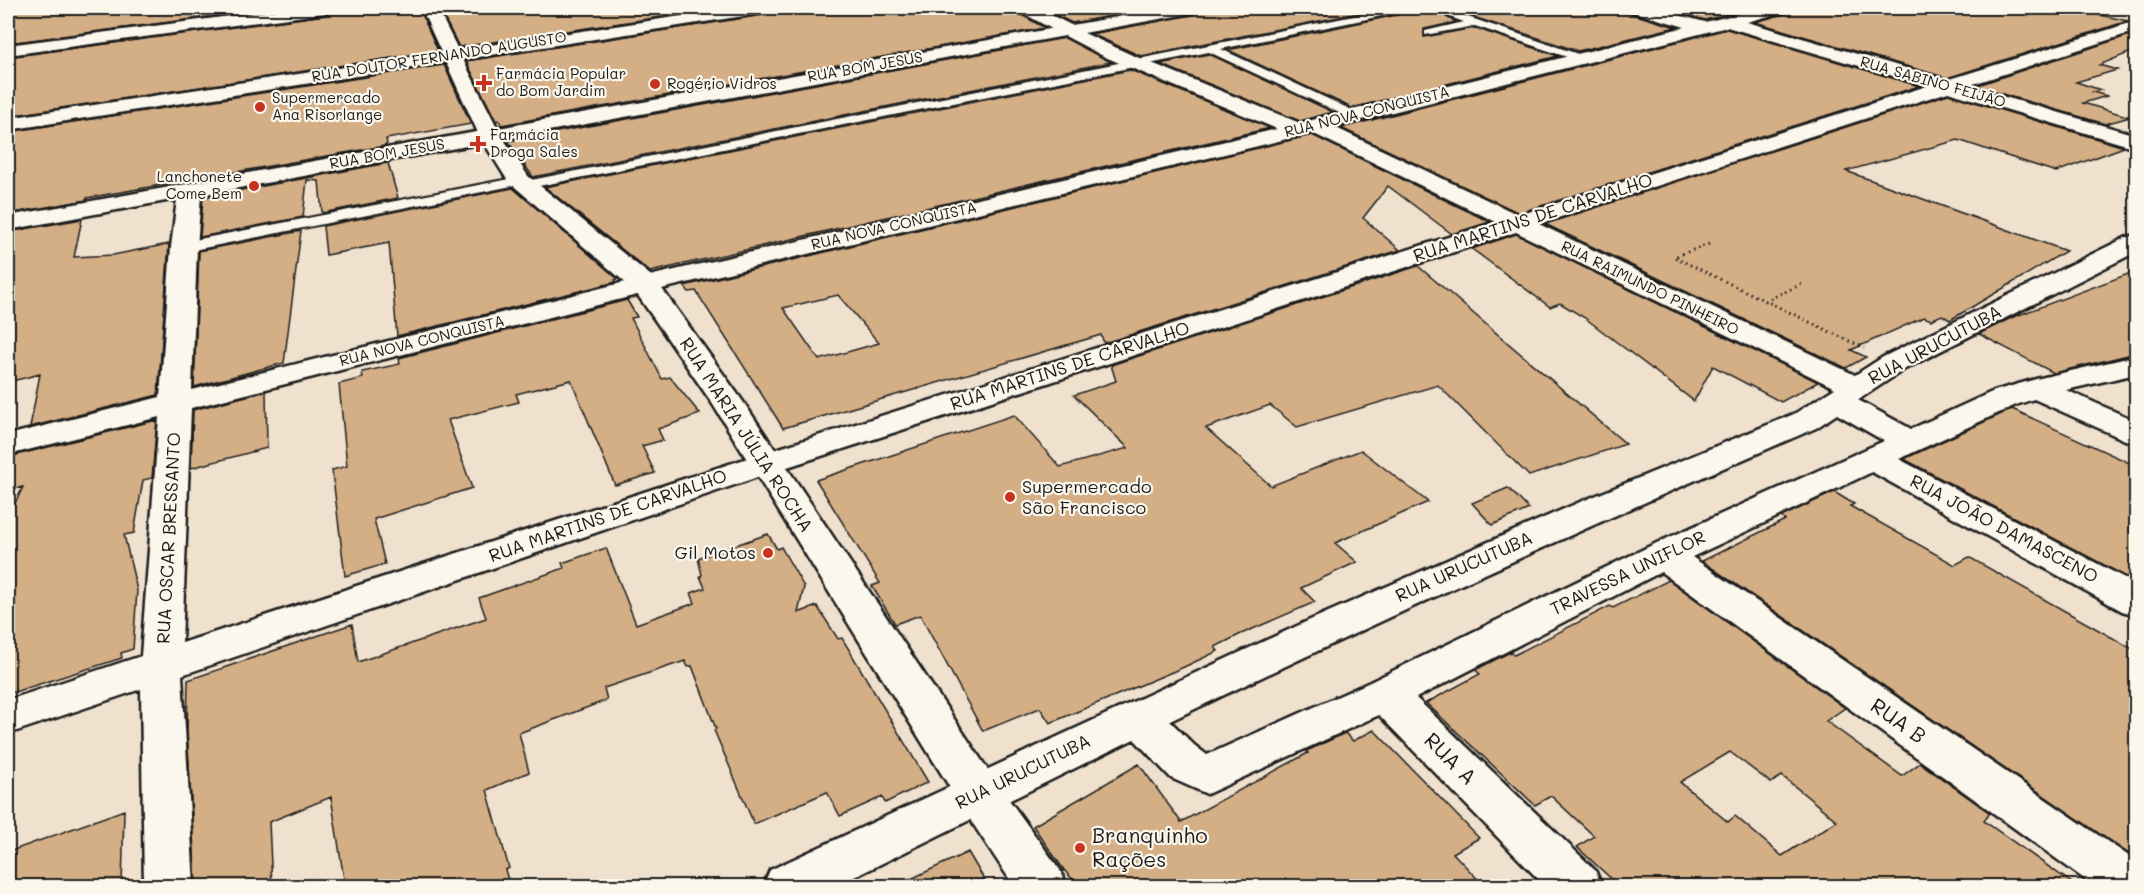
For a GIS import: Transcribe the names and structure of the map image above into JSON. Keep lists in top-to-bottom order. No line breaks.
{"streets":{"street":["RUA DOUTOR FERNANDO AUGUSTO","RUA BOM JESUS","RUA SABINO FEIJÃO","RUA NOVA CONQUISTA","RUA MARTINS DE CARVALHO","RUA RAIMUNDO PINHEIRO","RUA URUCUTUBA","RUA MARIA JÚLIA ROCHA","RUA JOÃO DAMASCENO","RUA OSCAR BRESSANTO","TRAVESSA UNIFLOR","RUA B","RUA A"]},"crossings":[["RUA DOUTOR FERNANDO AUGUSTO","RUA MARIA JÚLIA ROCHA"],["RUA BOM JESUS","RUA RAIMUNDO PINHEIRO"],["RUA BOM JESUS","RUA MARIA JÚLIA ROCHA"],["RUA BOM JESUS","RUA OSCAR BRESSANTO"],["RUA SABINO FEIJÃO","RUA NOVA CONQUISTA"],["RUA SABINO FEIJÃO","RUA MARTINS DE CARVALHO"],["RUA NOVA CONQUISTA","RUA RAIMUNDO PINHEIRO"],["RUA NOVA CONQUISTA","RUA MARIA JÚLIA ROCHA"],["RUA NOVA CONQUISTA","RUA OSCAR BRESSANTO"],["RUA MARTINS DE CARVALHO","RUA RAIMUNDO PINHEIRO"],["RUA MARTINS DE CARVALHO","RUA MARIA JÚLIA ROCHA"],["RUA MARTINS DE CARVALHO","RUA OSCAR BRESSANTO"],["RUA RAIMUNDO PINHEIRO","RUA URUCUTUBA"],["RUA RAIMUNDO PINHEIRO","TRAVESSA UNIFLOR"],["RUA URUCUTUBA","RUA MARIA JÚLIA ROCHA"],["RUA URUCUTUBA","TRAVESSA UNIFLOR"],["RUA JOÃO DAMASCENO","TRAVESSA UNIFLOR"],["TRAVESSA UNIFLOR","RUA B"],["TRAVESSA UNIFLOR","RUA A"]],"places":{"health":["Farmácia Popular do Bom Jardim","Farmácia Droga Sales"],"other":["Rogério Vidros","Supermercado Ana Risorlange","Lanchonete Come Bem","Supermercado São Francisco","Gil Motos","Branquinho Rações"]}}
